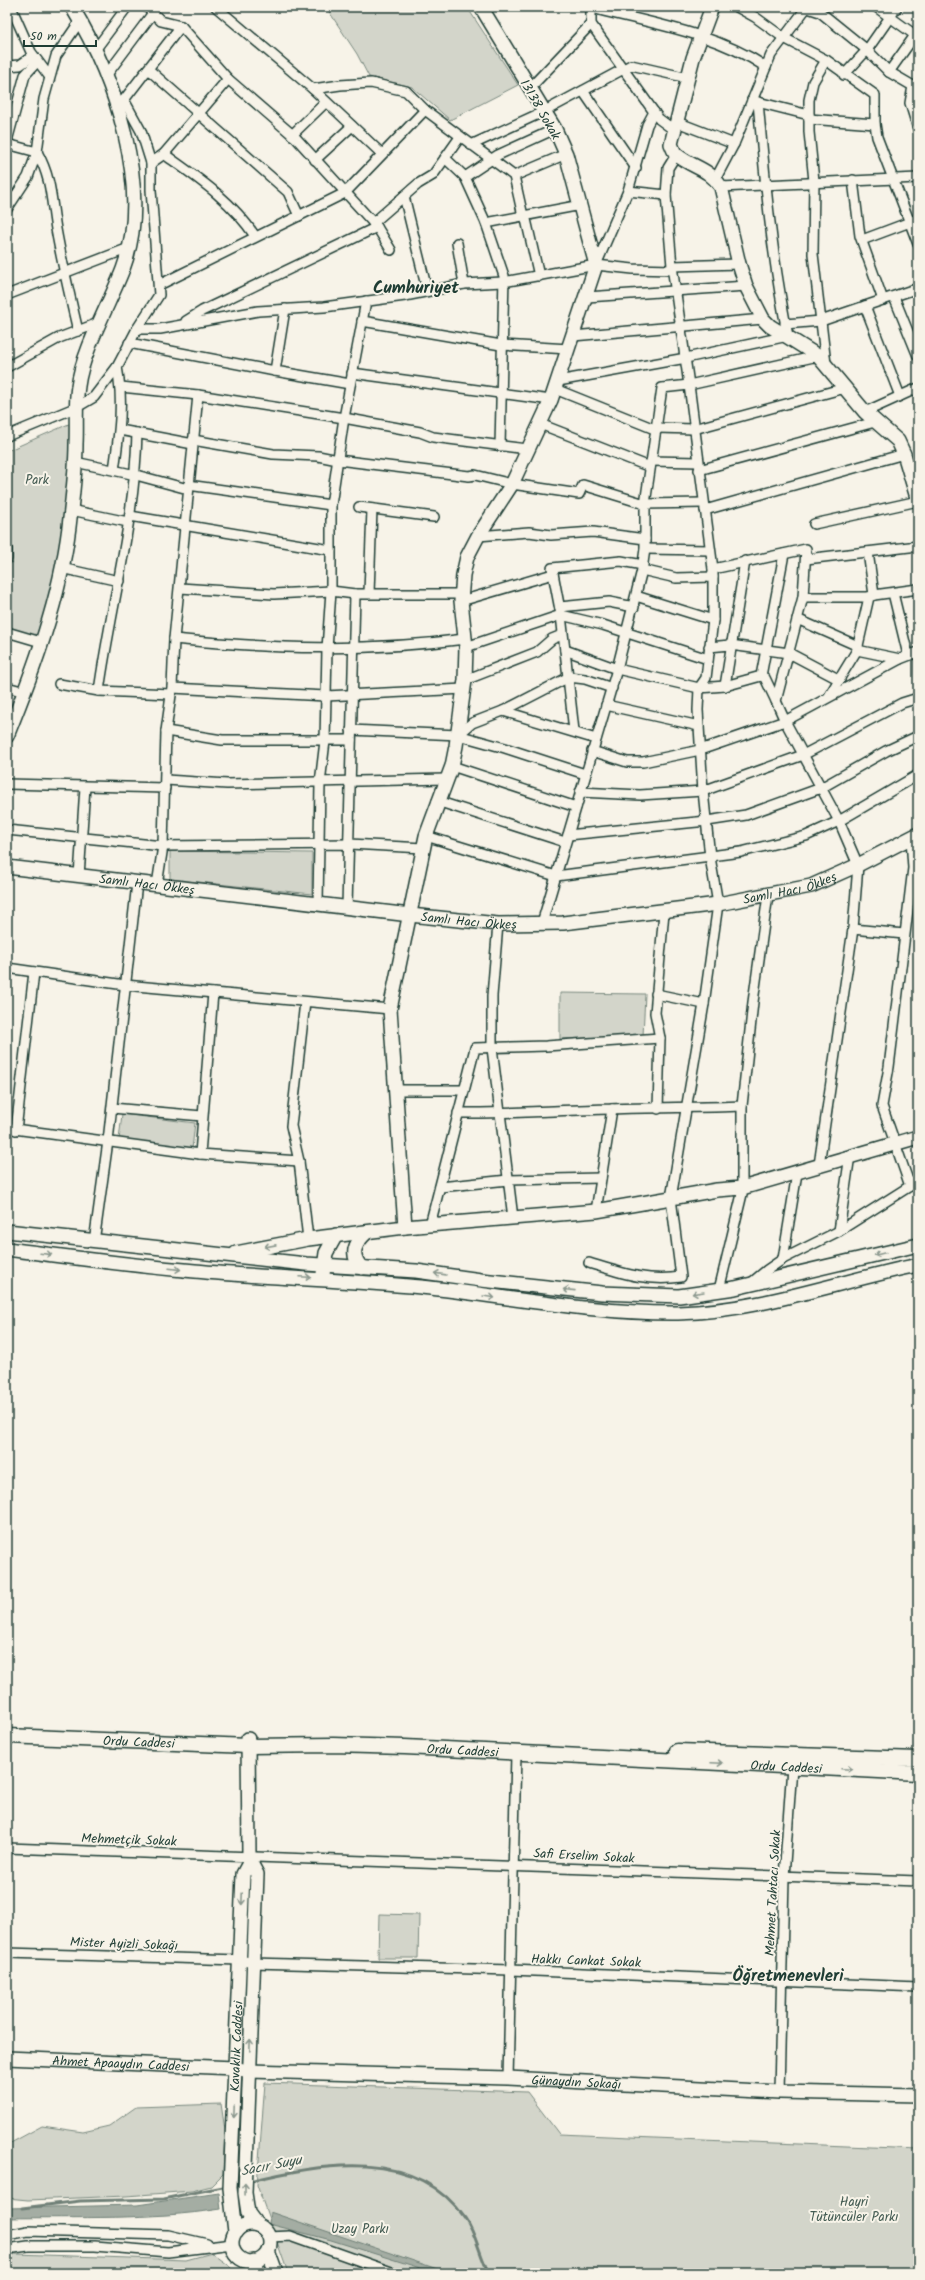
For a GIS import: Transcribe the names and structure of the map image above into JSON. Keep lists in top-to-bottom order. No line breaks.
{"streets":{"main road":["Ordu Caddesi"],"street":["13138 Sokak","Samlı Hacı Ökkeş","Mehmetçik Sokak","Safi Erselim Sokak","Mehmet Tahtacı Sokak","Mister Ayizli Sokağı","Hakkı Cankat Sokak","Kavaklık Caddesi","Ahmet Apaaydın Caddesi","Günaydın Sokağı"]},"crossings":[["Ordu Caddesi","Mehmet Tahtacı Sokak"],["Ordu Caddesi","Kavaklık Caddesi"],["Mehmetçik Sokak","Safi Erselim Sokak"],["Mehmetçik Sokak","Kavaklık Caddesi"],["Safi Erselim Sokak","Mehmet Tahtacı Sokak"],["Safi Erselim Sokak","Kavaklık Caddesi"],["Mehmet Tahtacı Sokak","Hakkı Cankat Sokak"],["Mehmet Tahtacı Sokak","Günaydın Sokağı"],["Mister Ayizli Sokağı","Hakkı Cankat Sokak"],["Mister Ayizli Sokağı","Kavaklık Caddesi"],["Hakkı Cankat Sokak","Kavaklık Caddesi"],["Kavaklık Caddesi","Ahmet Apaaydın Caddesi"],["Kavaklık Caddesi","Günaydın Sokağı"],["Ahmet Apaaydın Caddesi","Günaydın Sokağı"]],"districts":["Cumhuriyet","Öğretmenevleri"],"water":["Sacır Suyu"],"parks":["Park","Hayri Tütüncüler Parkı","Uzay Parkı"],"scale_bar":"50 m"}
